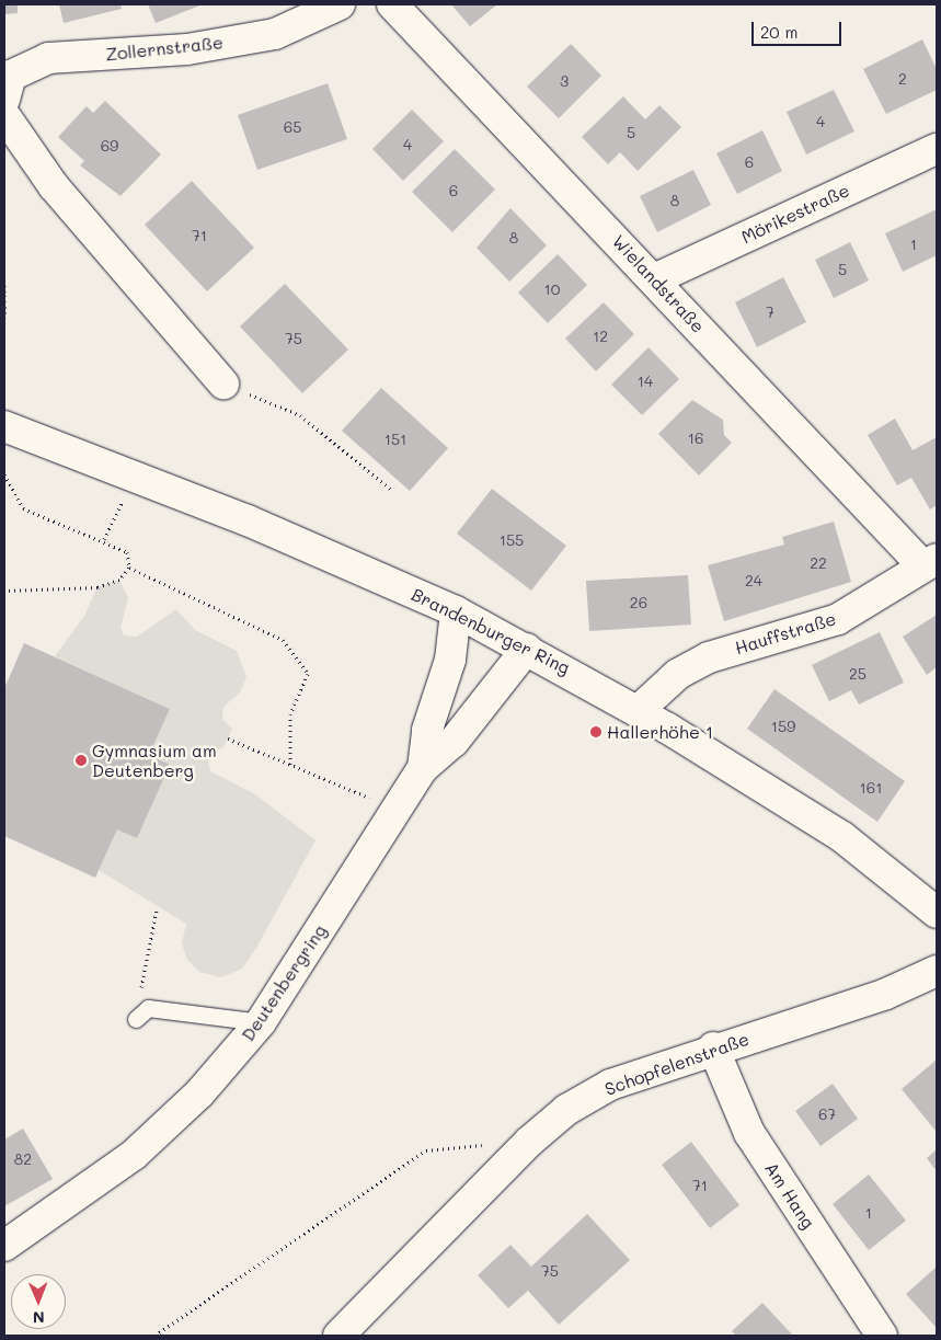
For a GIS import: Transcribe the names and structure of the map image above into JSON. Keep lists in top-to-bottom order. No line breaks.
{"streets":{"street":["Zollernstraße","Mörikestraße","Wielandstraße","Brandenburger Ring","Hauffstraße","Deutenbergring","Schopfelenstraße","Am Hang"]},"crossings":[["Mörikestraße","Wielandstraße"],["Wielandstraße","Hauffstraße"],["Brandenburger Ring","Hauffstraße"],["Brandenburger Ring","Deutenbergring"],["Schopfelenstraße","Am Hang"]],"places":["Hallerhöhe 1","Gymnasium am Deutenberg"],"house_numbers":["2","3","4","65","5","4","69","6","6","8","71","8","1","5","10","7","12","75","14","16","151","155","22","24","26","25","159","161","67","82","71","1","75"],"scale_bar":"20 m","north":"bottom"}
